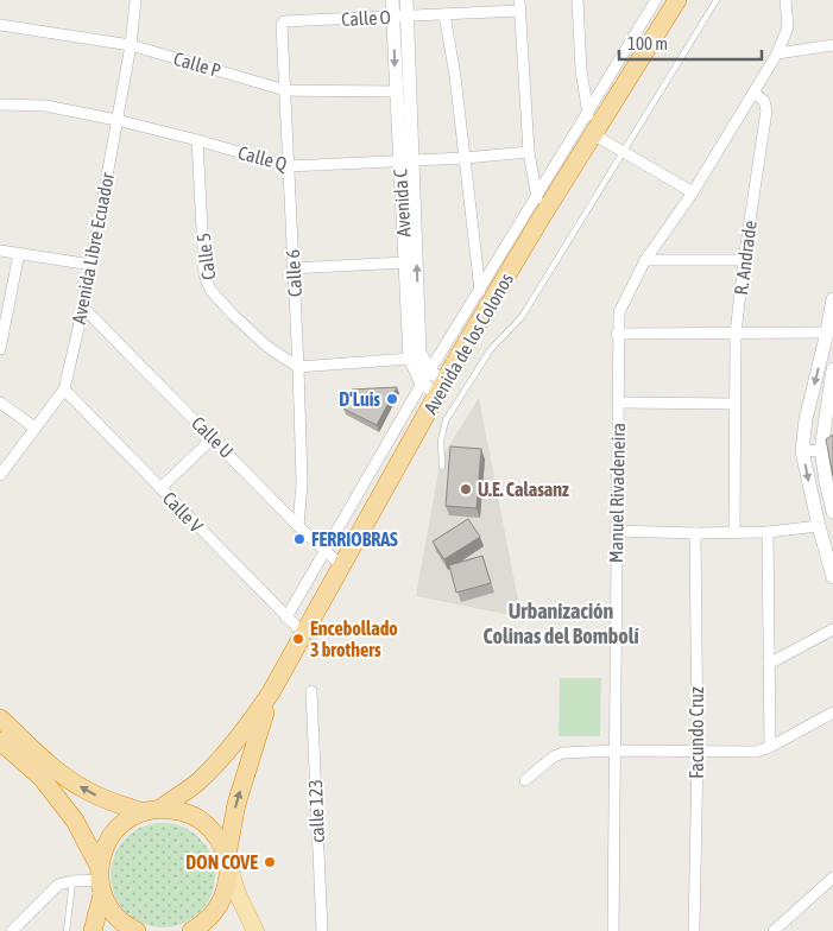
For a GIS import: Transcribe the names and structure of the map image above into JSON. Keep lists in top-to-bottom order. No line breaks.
{"streets":{"highway":["Avenida de los Colonos"],"street":["Calle O","Calle P","Calle Q","Avenida C","Avenida Libre Ecuador","Calle 5","R. Andrade","Calle 6","Calle U","Manuel Rivadeneira","Calle V","Facundo Cruz","calle 123"]},"crossings":[["Calle O","Avenida C"],["Calle O","Calle 6"],["Calle P","Avenida C"],["Calle P","Avenida Libre Ecuador"],["Calle P","Calle 6"],["Calle Q","Avenida C"],["Calle Q","Avenida Libre Ecuador"],["Calle Q","Calle 5"],["Calle Q","Calle 6"],["Avenida Libre Ecuador","Calle U"],["Avenida Libre Ecuador","Calle V"],["Calle 5","Calle 6"],["R. Andrade","Manuel Rivadeneira"],["Calle 6","Calle U"],["Avenida de los Colonos","Calle U"],["Avenida de los Colonos","Calle V"]],"districts":["Urbanización Colinas del Bombolí"],"places":["D'Luis","U.E. Calasanz","FERRIOBRAS","Encebollado 3 brothers","DON COVE"],"scale_bar":"100 m"}
